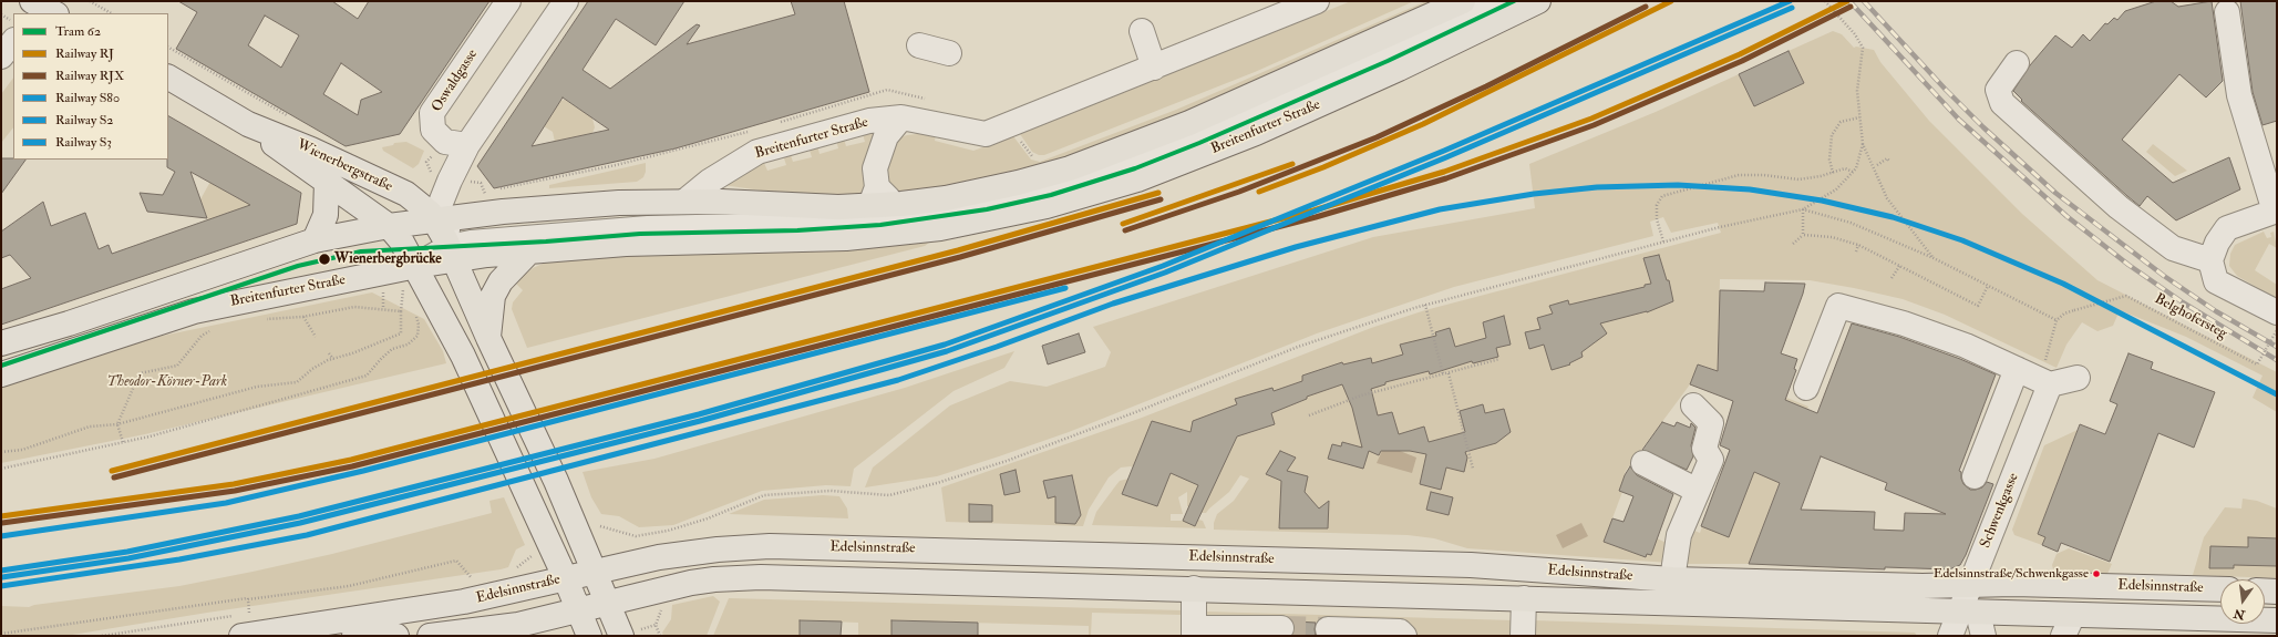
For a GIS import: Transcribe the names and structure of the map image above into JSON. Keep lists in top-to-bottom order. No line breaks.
{"streets":{"main road":["Breitenfurter Straße","Wienerbergstraße","Edelsinnstraße"],"street":["Oswaldgasse","Schwenkgasse"],"path":["Belghofersteg"]},"crossings":[["Breitenfurter Straße","Wienerbergstraße"],["Schwenkgasse","Edelsinnstraße"]],"parks":["Theodor-Körner-Park"],"places":["Wienerbergbrücke","Edelsinnstraße/Schwenkgasse"],"lines":["tram line 62","rail line RJ","rail line S2","rail line RJX","rail line S3","rail line S80"],"legend":["Tram 62","Railway RJ","Railway RJX","Railway S80","Railway S2","Railway S3"],"north":"bottom"}
